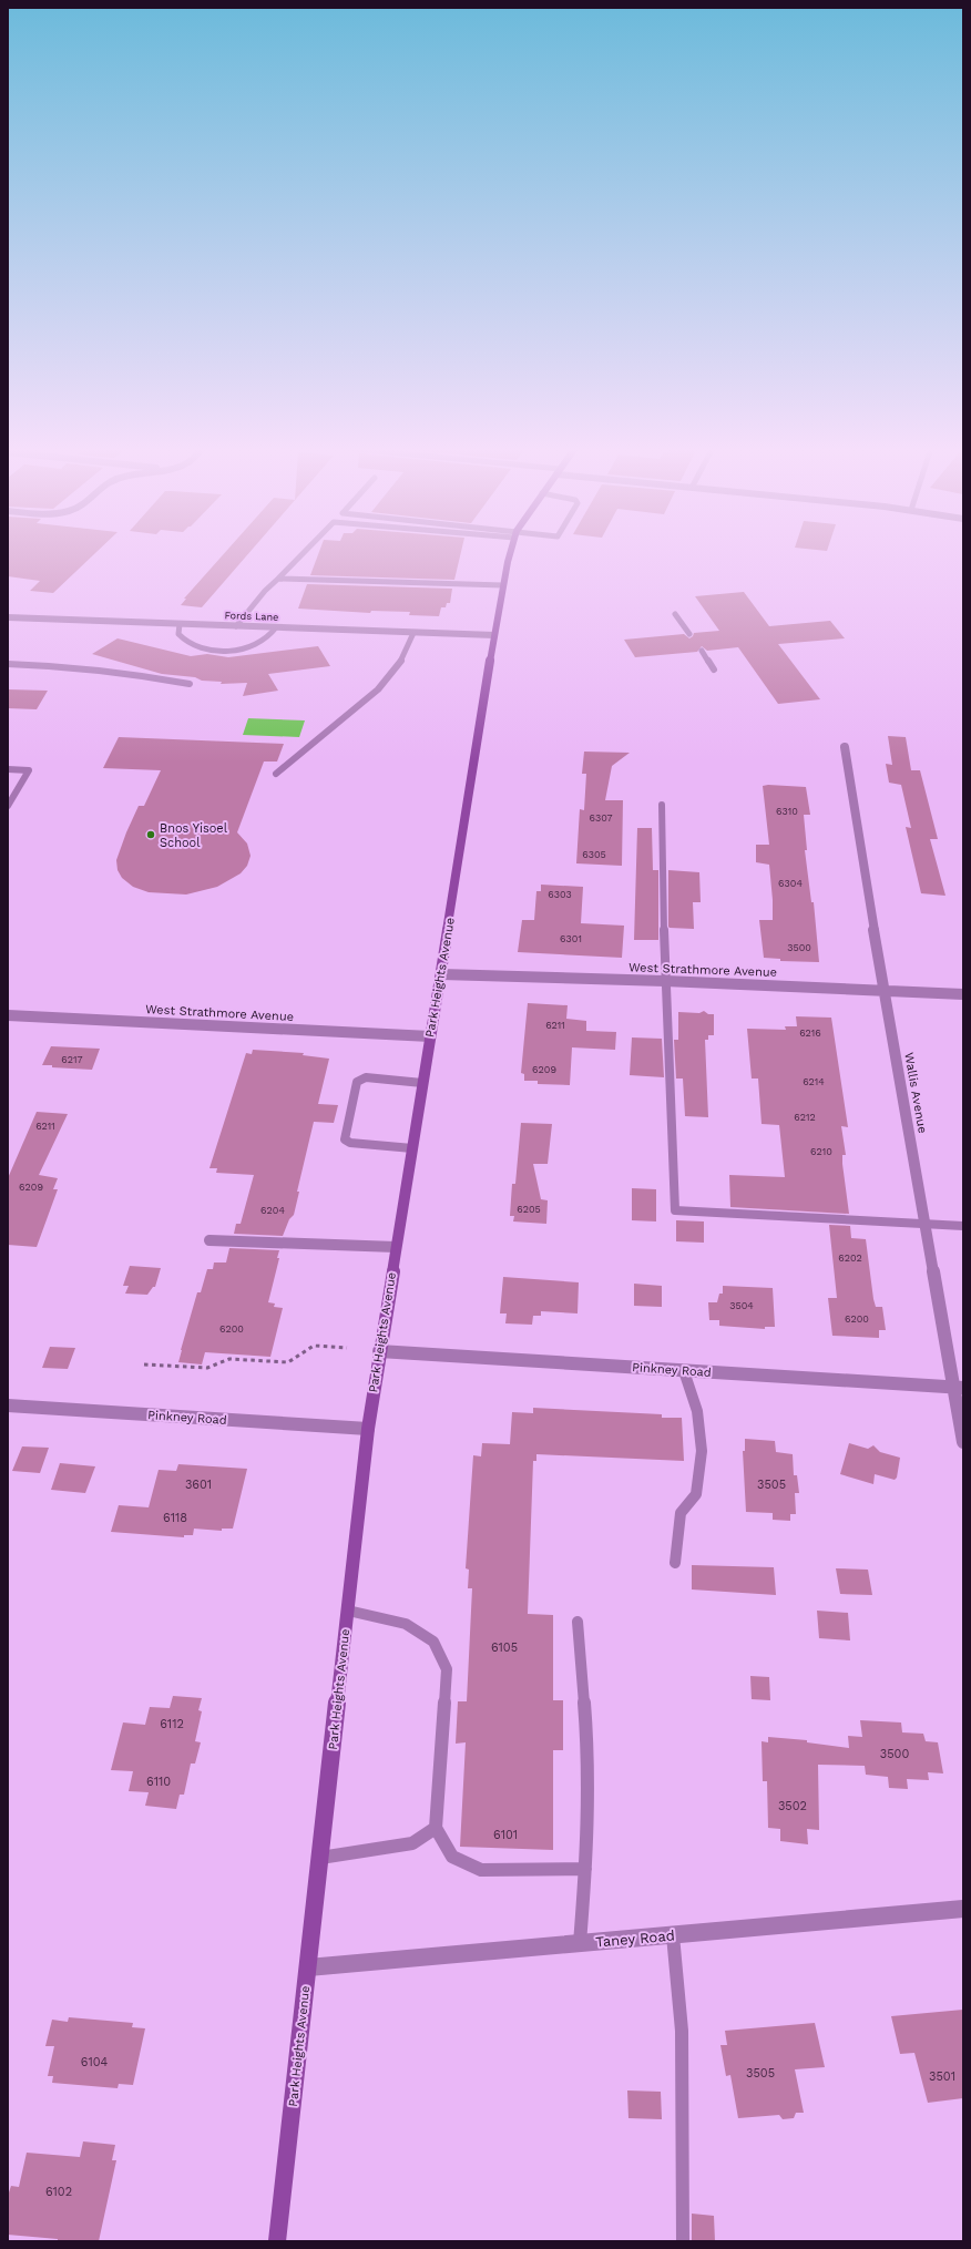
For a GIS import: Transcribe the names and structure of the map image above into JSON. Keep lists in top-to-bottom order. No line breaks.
{"streets":{"main road":["Park Heights Avenue"],"street":["Fords Lane","West Strathmore Avenue","Wallis Avenue","Pinkney Road","Taney Road"]},"crossings":[["Fords Lane","Park Heights Avenue"],["West Strathmore Avenue","Park Heights Avenue"],["West Strathmore Avenue","Wallis Avenue"],["Park Heights Avenue","Pinkney Road"],["Park Heights Avenue","Taney Road"],["Wallis Avenue","Pinkney Road"]],"places":["Bnos Yisoel School"],"house_numbers":["6310","6307","6305","6304","6303","6301","3500","6211","6216","6217","6209","6214","6212","6211","6210","6209","6205","6204","6202","3504","6200","6200","3601","3505","6118","6105","6112","3500","6110","3502","6101","6104","3505","3501","6102"]}
